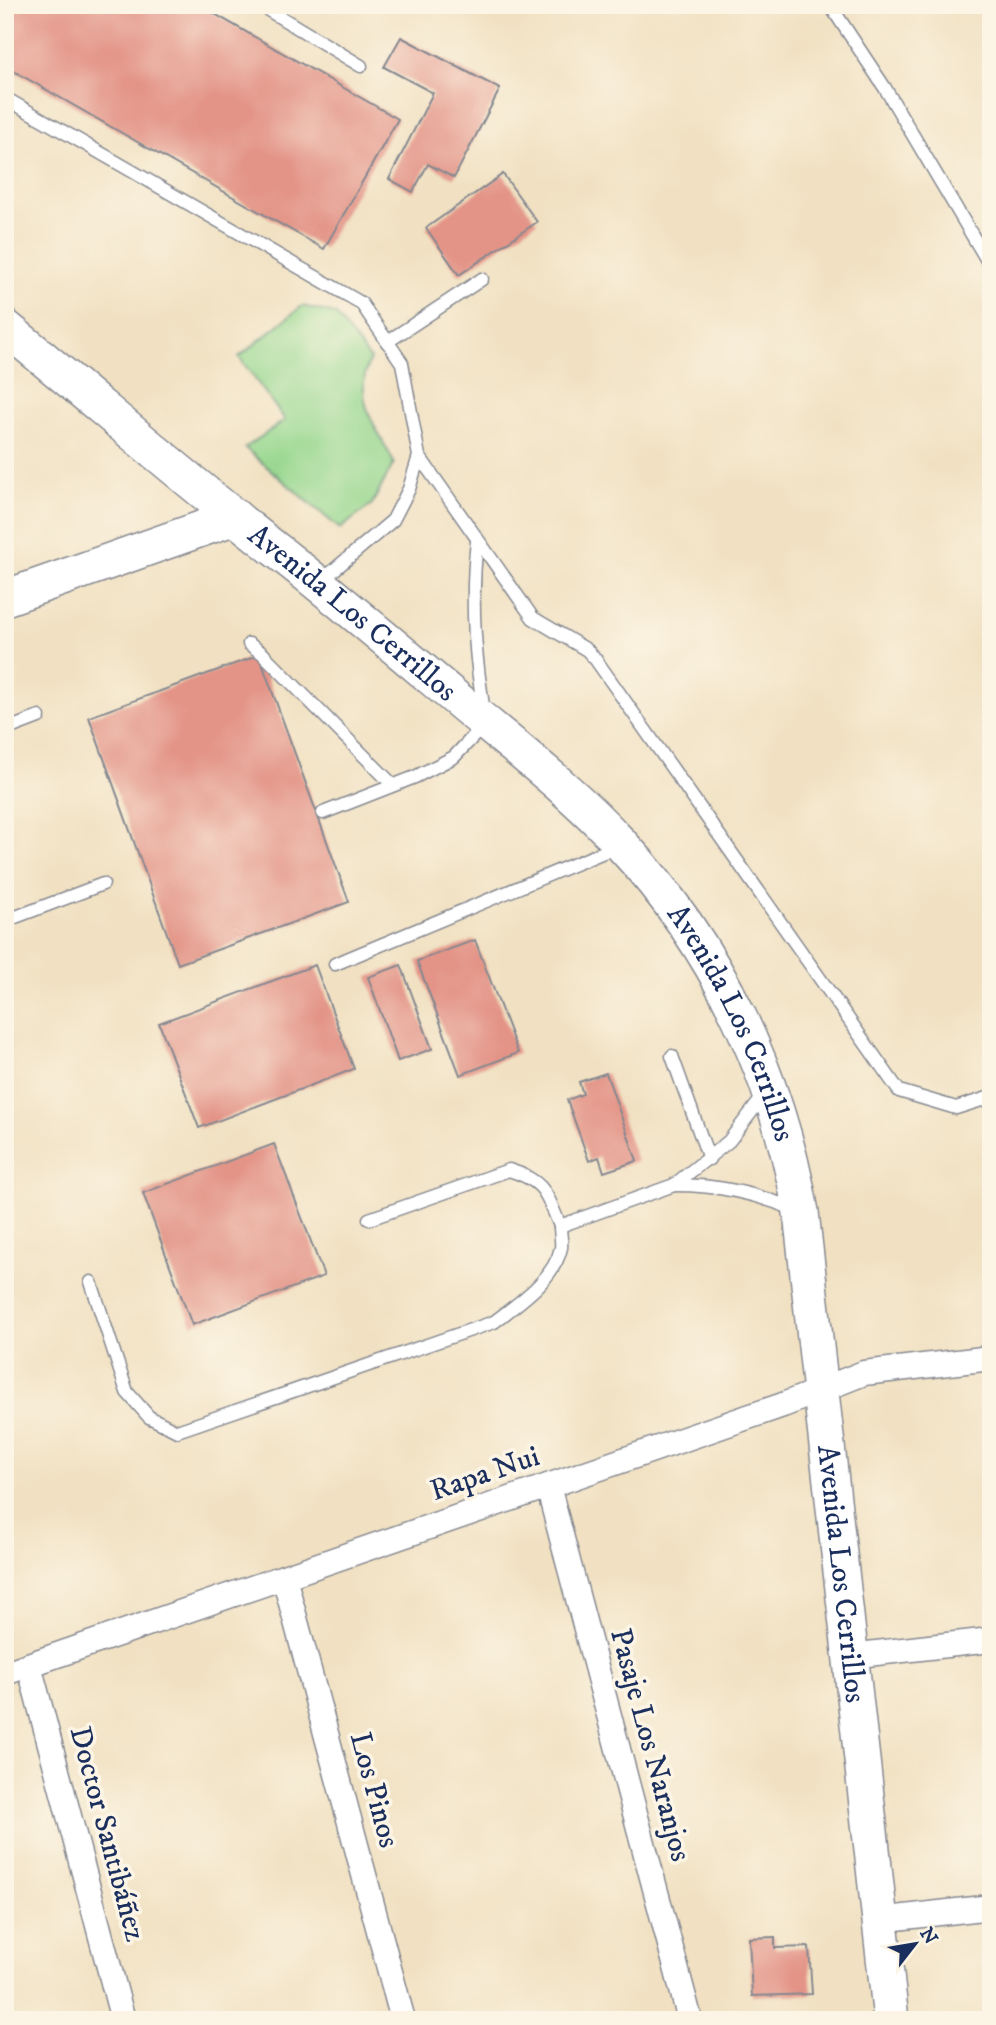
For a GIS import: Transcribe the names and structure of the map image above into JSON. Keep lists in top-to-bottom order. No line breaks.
{"streets":{"street":["Avenida Los Cerrillos","Rapa Nui","Pasaje Los Naranjos","Los Pinos","Doctor Santibáñez"]},"crossings":[["Avenida Los Cerrillos","Rapa Nui"],["Rapa Nui","Pasaje Los Naranjos"],["Rapa Nui","Los Pinos"],["Rapa Nui","Doctor Santibáñez"]],"north":"top right"}
